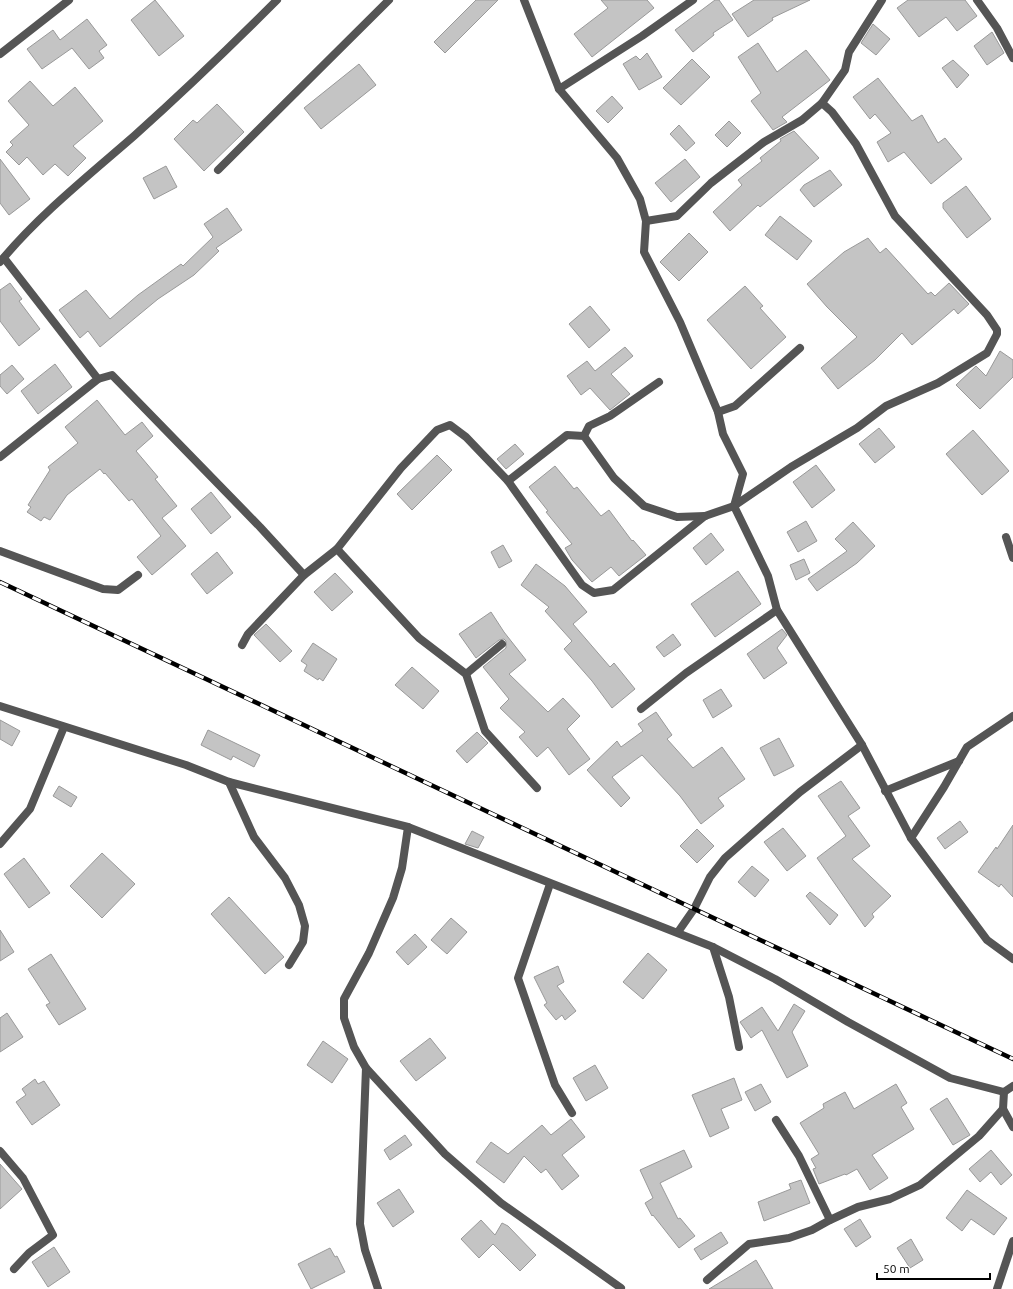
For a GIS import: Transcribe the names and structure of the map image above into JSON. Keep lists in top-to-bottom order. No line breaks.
{"scale_bar":"50 m"}
